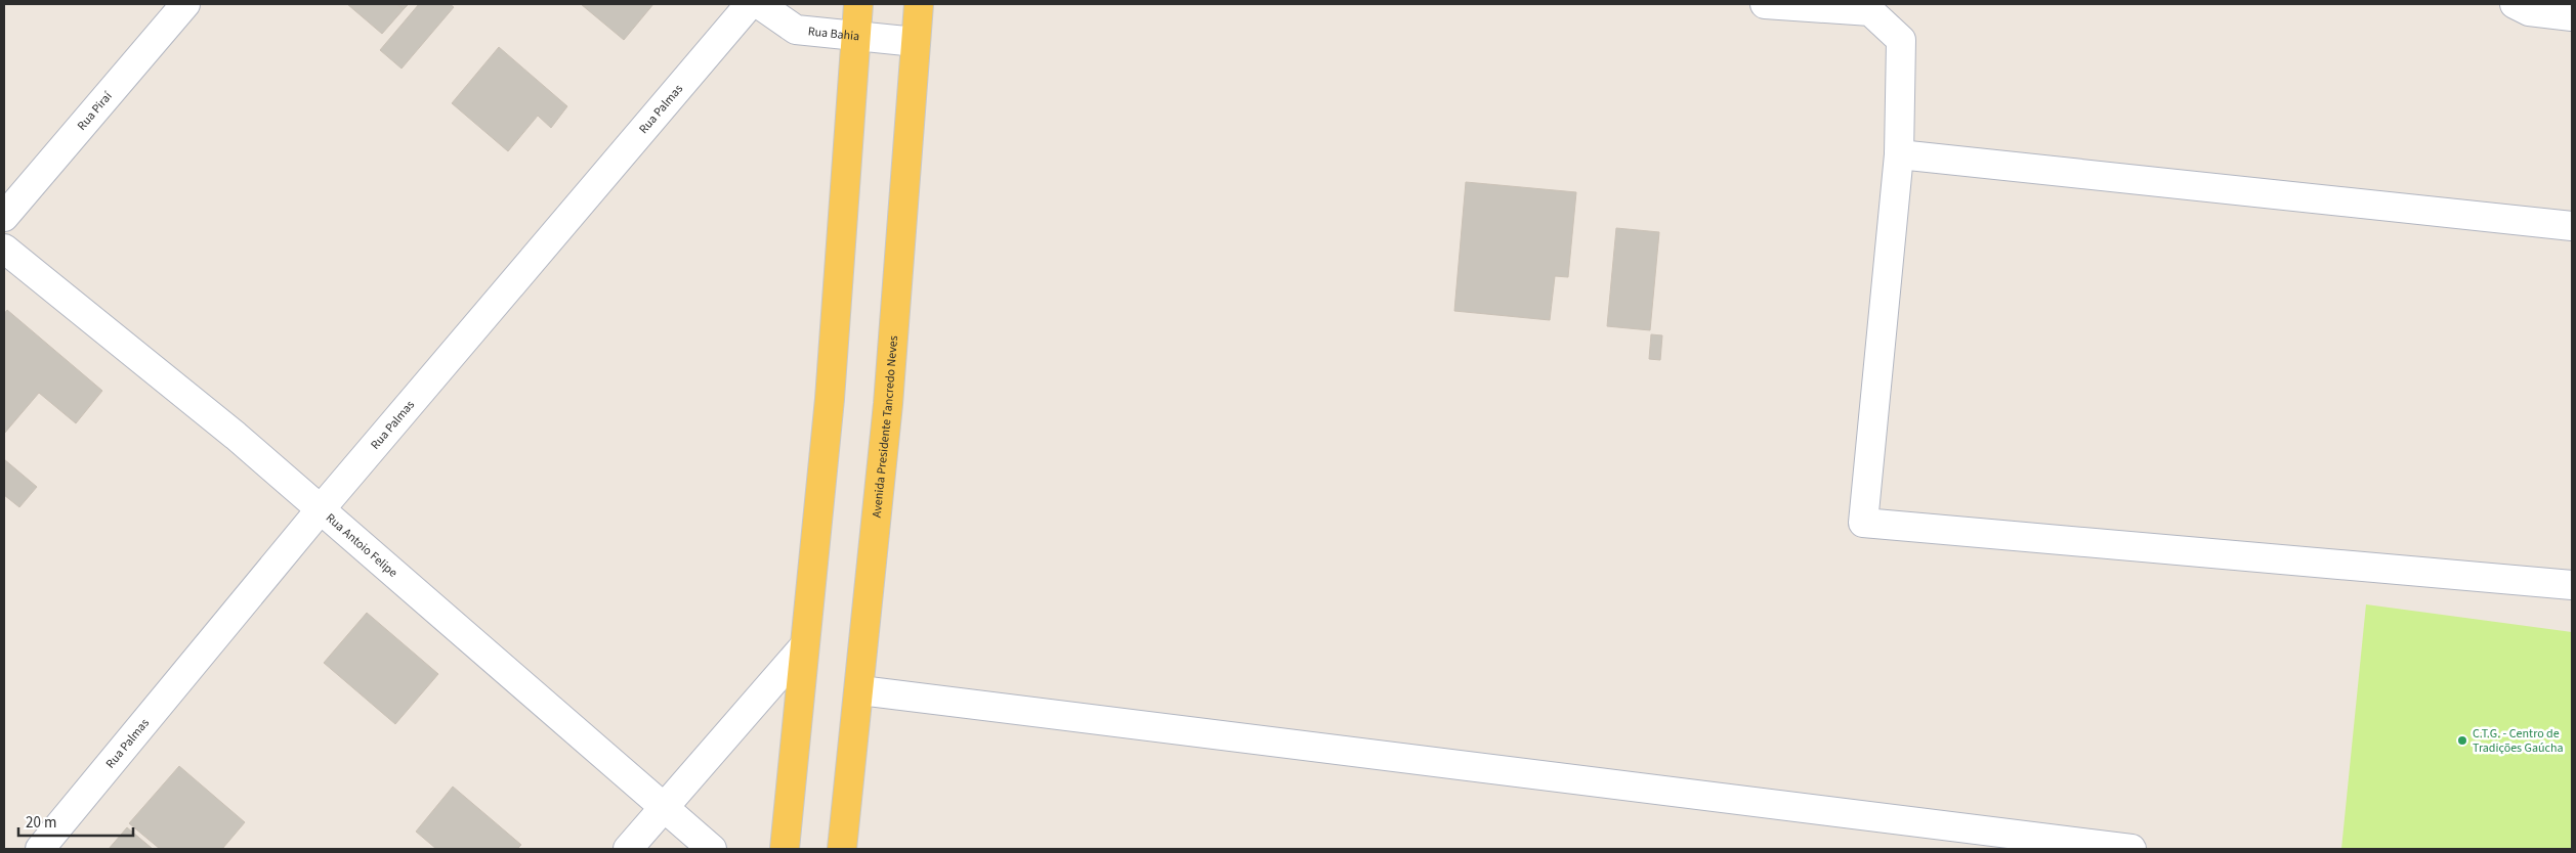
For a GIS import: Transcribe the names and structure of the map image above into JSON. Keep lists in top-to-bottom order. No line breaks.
{"streets":{"main road":["Avenida Presidente Tancredo Neves"],"street":["Rua Bahia","Rua Palmas","Rua Piraí","Rua Antoio Felipe"]},"crossings":[["Rua Bahia","Avenida Presidente Tancredo Neves"],["Rua Palmas","Rua Antoio Felipe"]],"places":["C.T.G. - Centro de Tradições Gaúcha"],"scale_bar":"20 m"}
